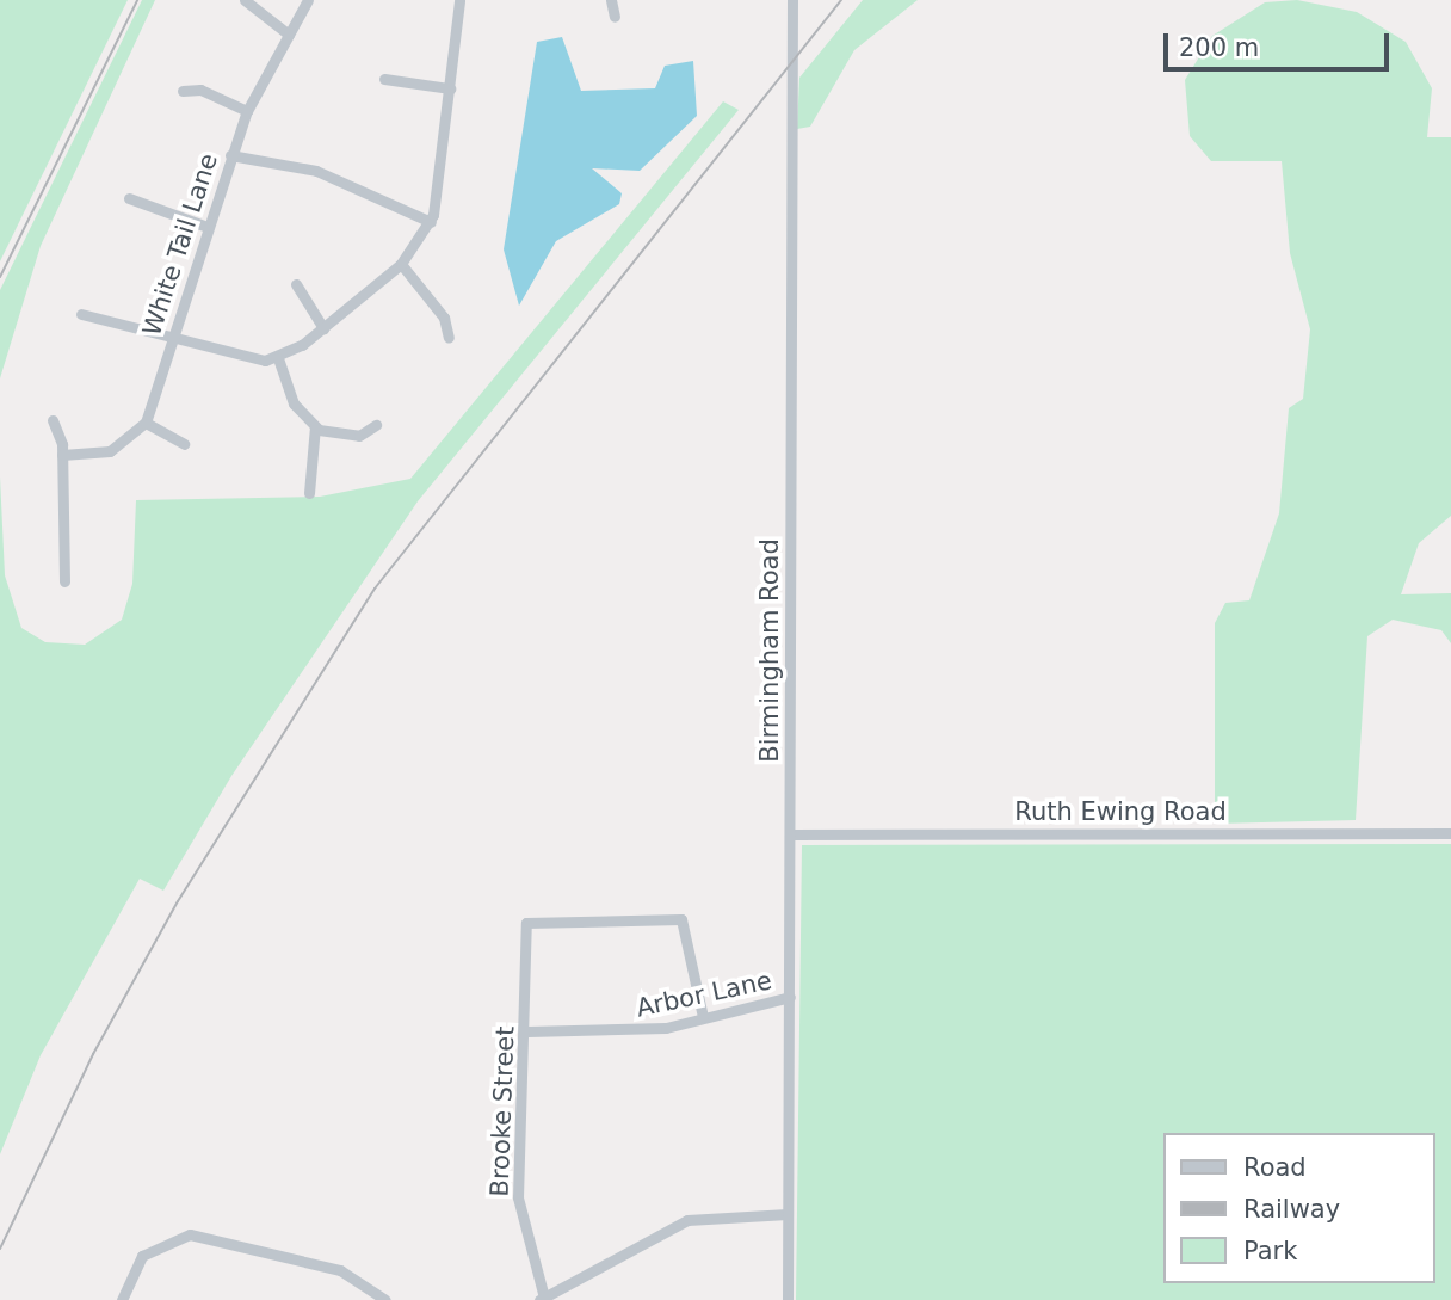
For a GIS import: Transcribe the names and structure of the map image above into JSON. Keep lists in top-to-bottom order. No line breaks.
{"streets":{"street":["White Tail Lane","Birmingham Road","Ruth Ewing Road","Arbor Lane","Brooke Street"]},"crossings":[["Birmingham Road","Ruth Ewing Road"],["Birmingham Road","Arbor Lane"],["Arbor Lane","Brooke Street"]],"legend":["Road","Railway","Park"],"scale_bar":"200 m"}
